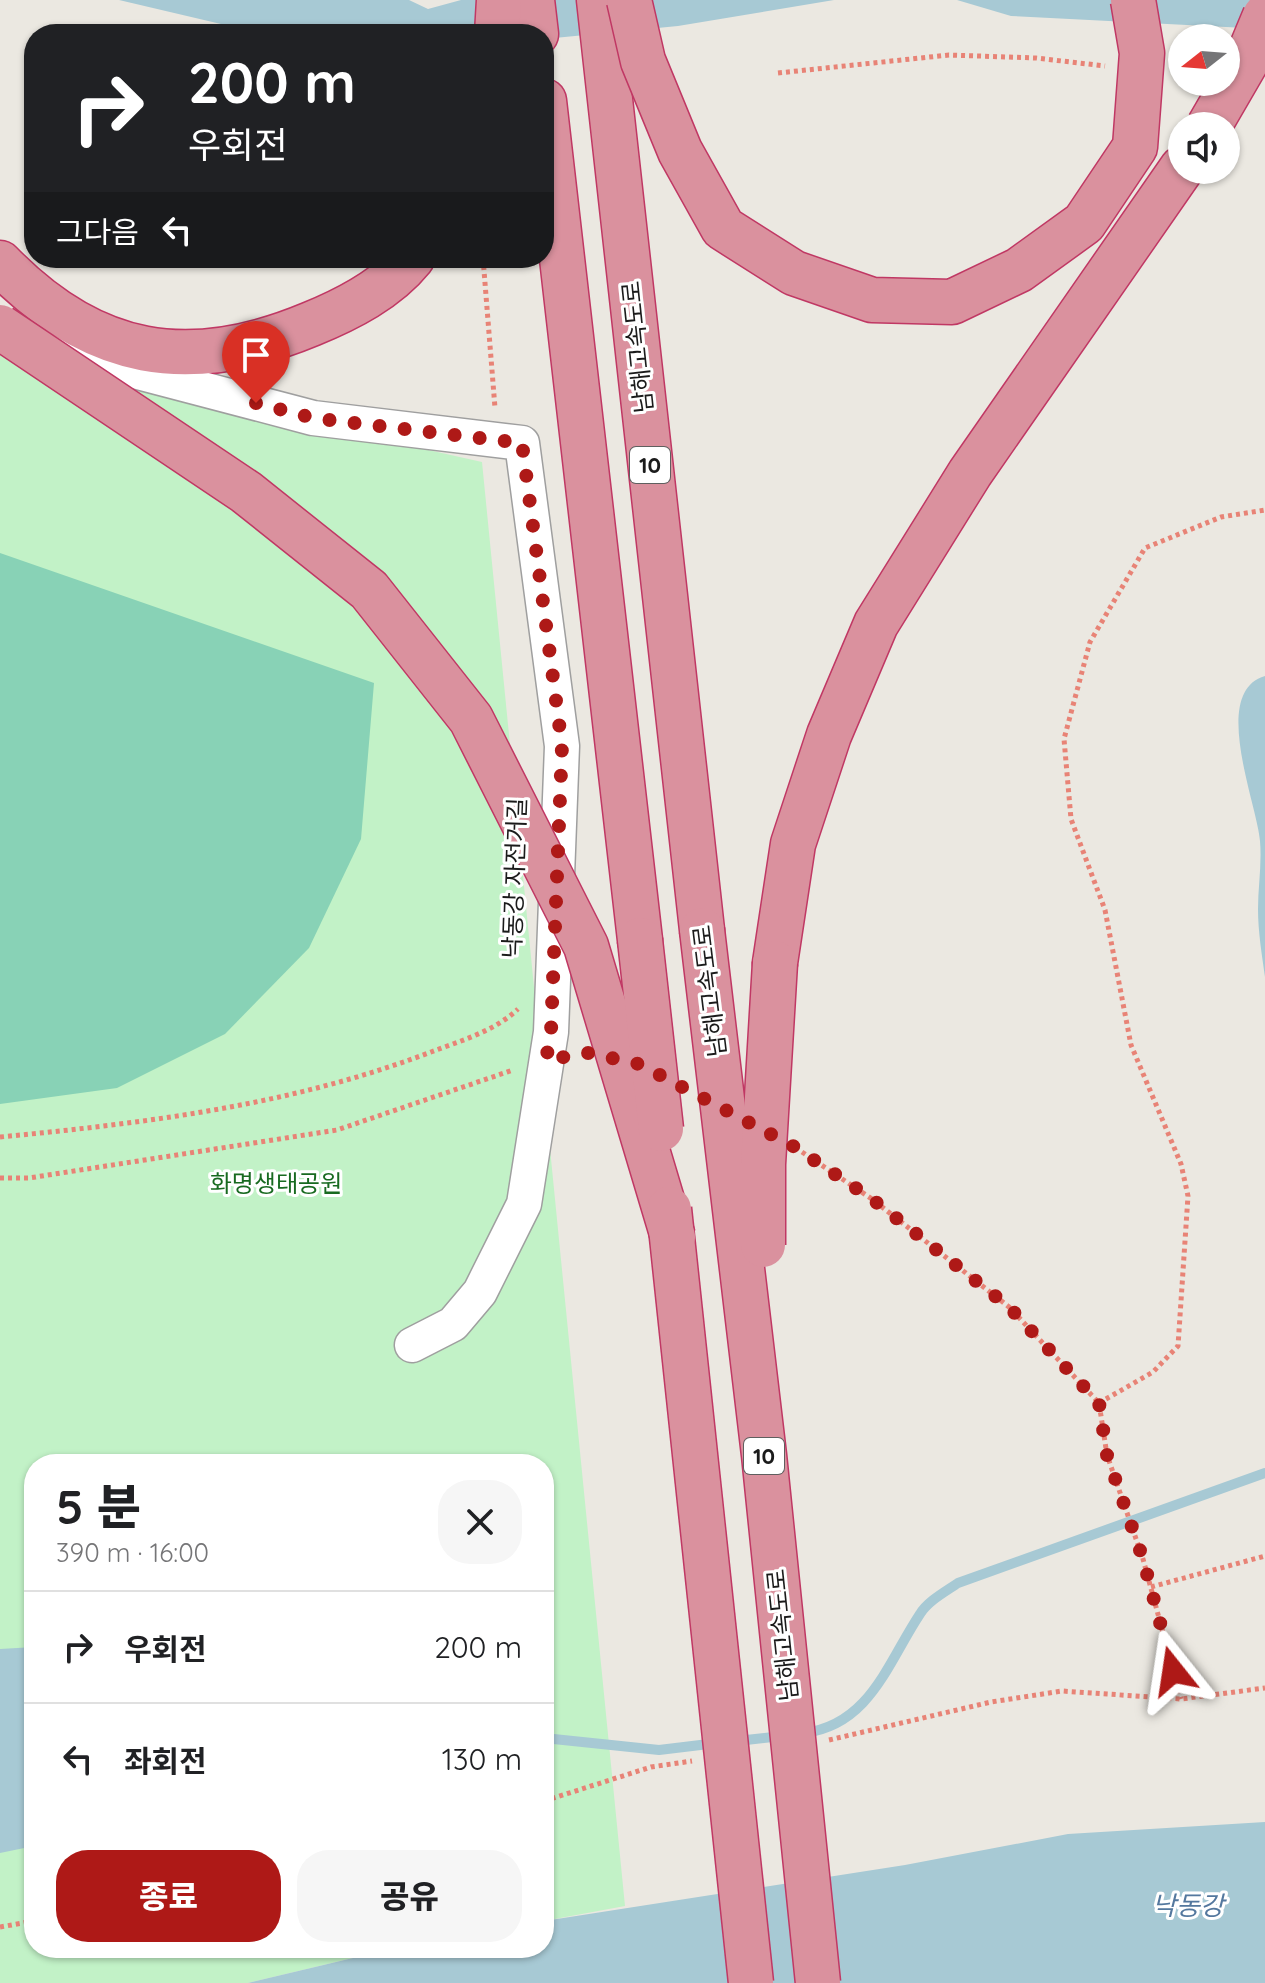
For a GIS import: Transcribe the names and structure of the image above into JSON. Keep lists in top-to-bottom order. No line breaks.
{"streets":{"highway":["남해고속도로","10"]},"water":["낙동강"],"parks":["화명생태공원"],"north":"left","page":{"turn":["200 m","우회전"],"then":"그다음","heading":["5 분","390 m · 16:00"],"list":[{"name":"우회전","value":"200 m"},{"name":"좌회전","value":"130 m"}],"buttons":["종료","공유"]}}
